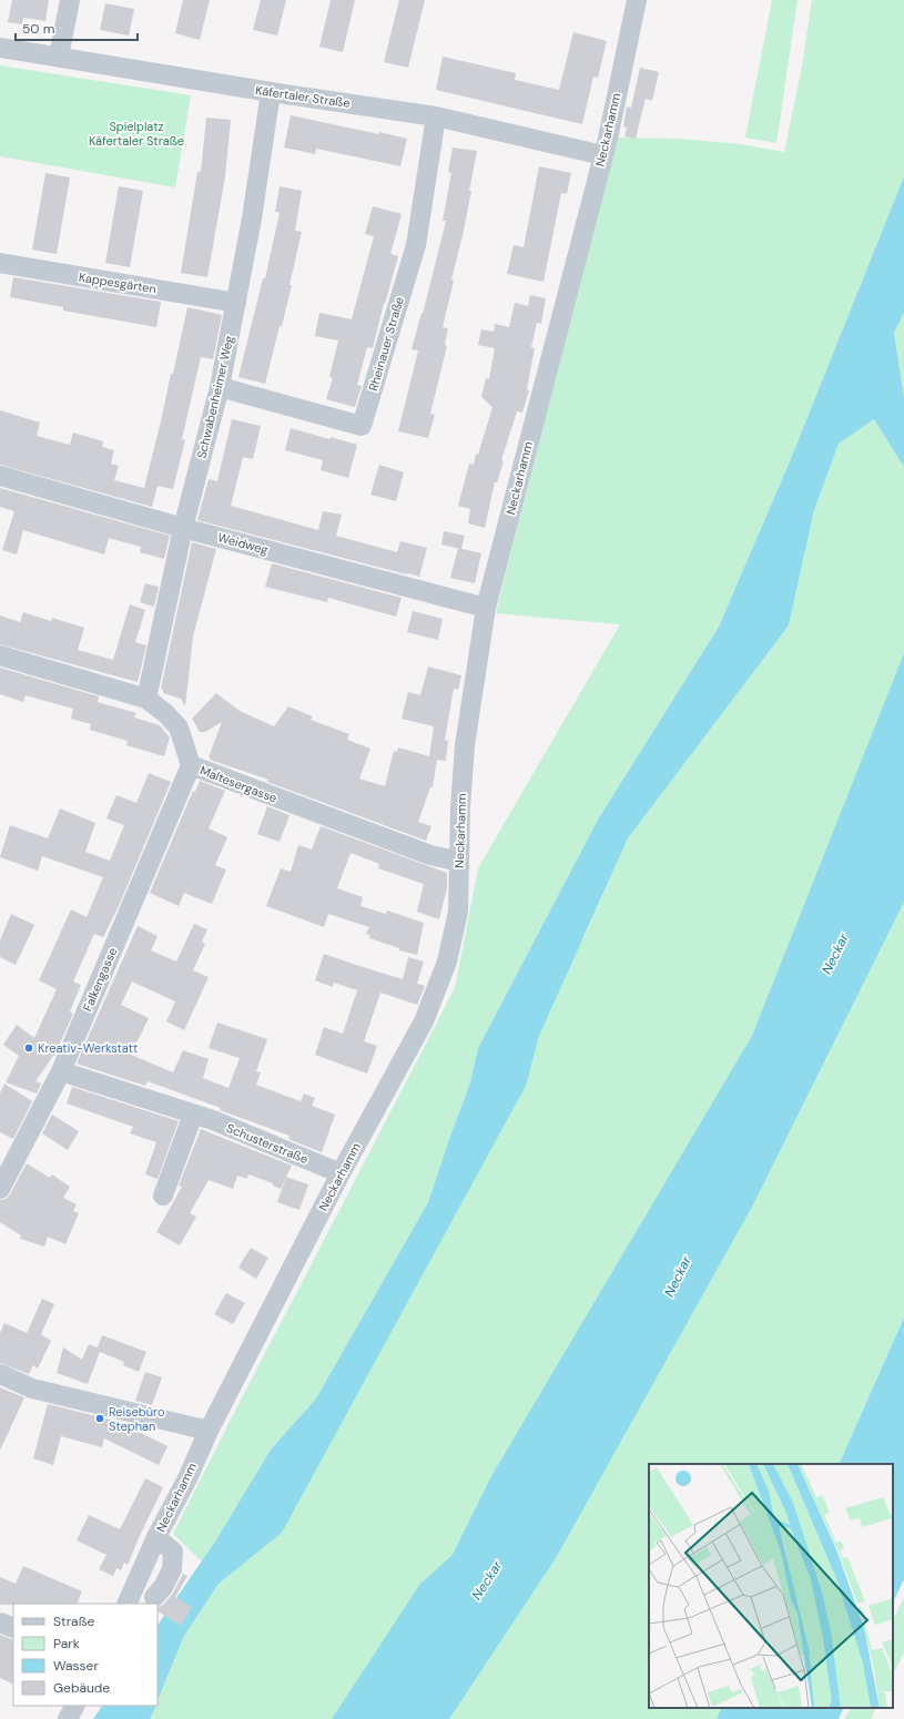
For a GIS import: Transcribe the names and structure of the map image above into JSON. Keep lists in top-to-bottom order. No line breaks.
{"streets":{"street":["Käfertaler Straße","Neckarhamm","Kappesgärten","Rheinauer Straße","Schwabenheimer Weg","Weidweg","Maltesergasse","Falkengasse","Schusterstraße"]},"crossings":[["Käfertaler Straße","Neckarhamm"],["Käfertaler Straße","Rheinauer Straße"],["Käfertaler Straße","Schwabenheimer Weg"],["Neckarhamm","Weidweg"],["Neckarhamm","Maltesergasse"],["Neckarhamm","Schusterstraße"],["Kappesgärten","Schwabenheimer Weg"],["Rheinauer Straße","Schwabenheimer Weg"],["Schwabenheimer Weg","Weidweg"],["Schwabenheimer Weg","Maltesergasse"],["Maltesergasse","Falkengasse"],["Falkengasse","Schusterstraße"]],"water":["Neckar"],"parks":["Spielplatz Käfertaler Straße"],"places":["Kreativ-Werkstatt","Reisebüro Stephan"],"legend":["Straße","Park","Wasser","Gebäude"],"scale_bar":"50 m"}
